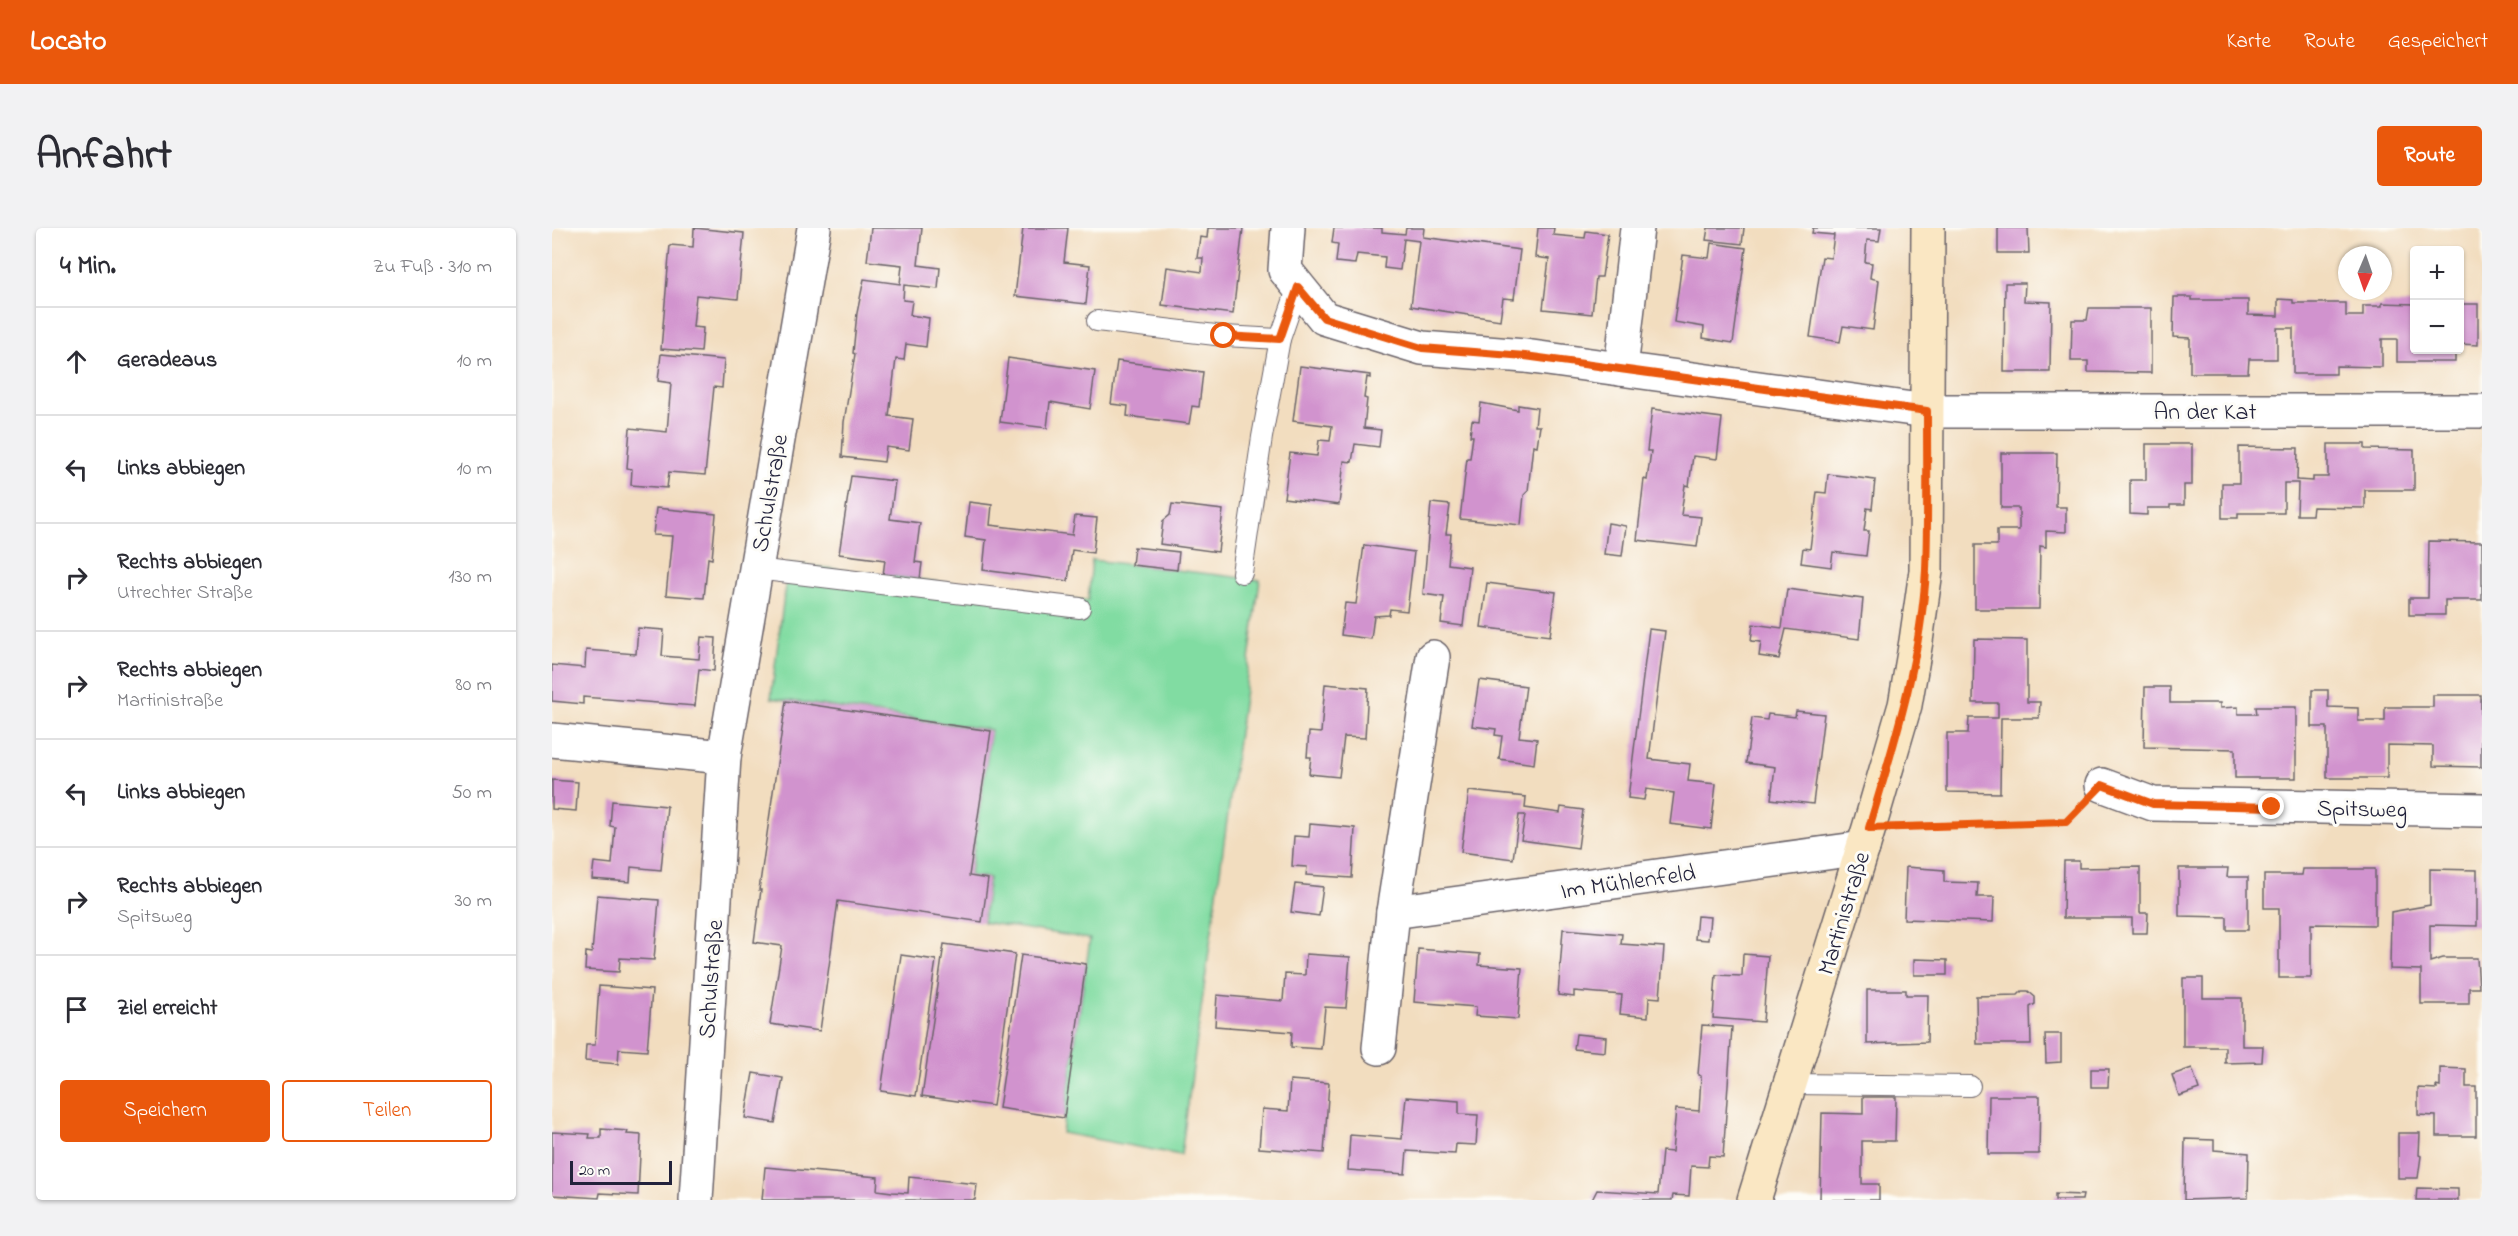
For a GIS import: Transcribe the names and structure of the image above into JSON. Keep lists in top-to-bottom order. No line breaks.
{"streets":{"street":["An der Kat","Schulstraße","Spitsweg","Im Mühlenfeld","Martinistraße"]},"crossings":[["An der Kat","Martinistraße"],["Im Mühlenfeld","Martinistraße"]],"scale_bar":"20 m","north":"bottom","page":{"header":"Locato","nav":["Karte","Route","Gespeichert"],"title":"Anfahrt","buttons":["Route",["Speichern","Teilen"]],"heading":["4 Min.","Zu Fuß · 310 m"],"map_buttons":["+","−"],"list":[["Geradeaus","10 m"],["Links abbiegen","10 m"],["Rechts abbiegen","Utrechter Straße","130 m"],["Rechts abbiegen","Martinistraße","80 m"],["Links abbiegen","50 m"],["Rechts abbiegen","Spitsweg","30 m"],"Ziel erreicht"],"scale":"20 m"}}
